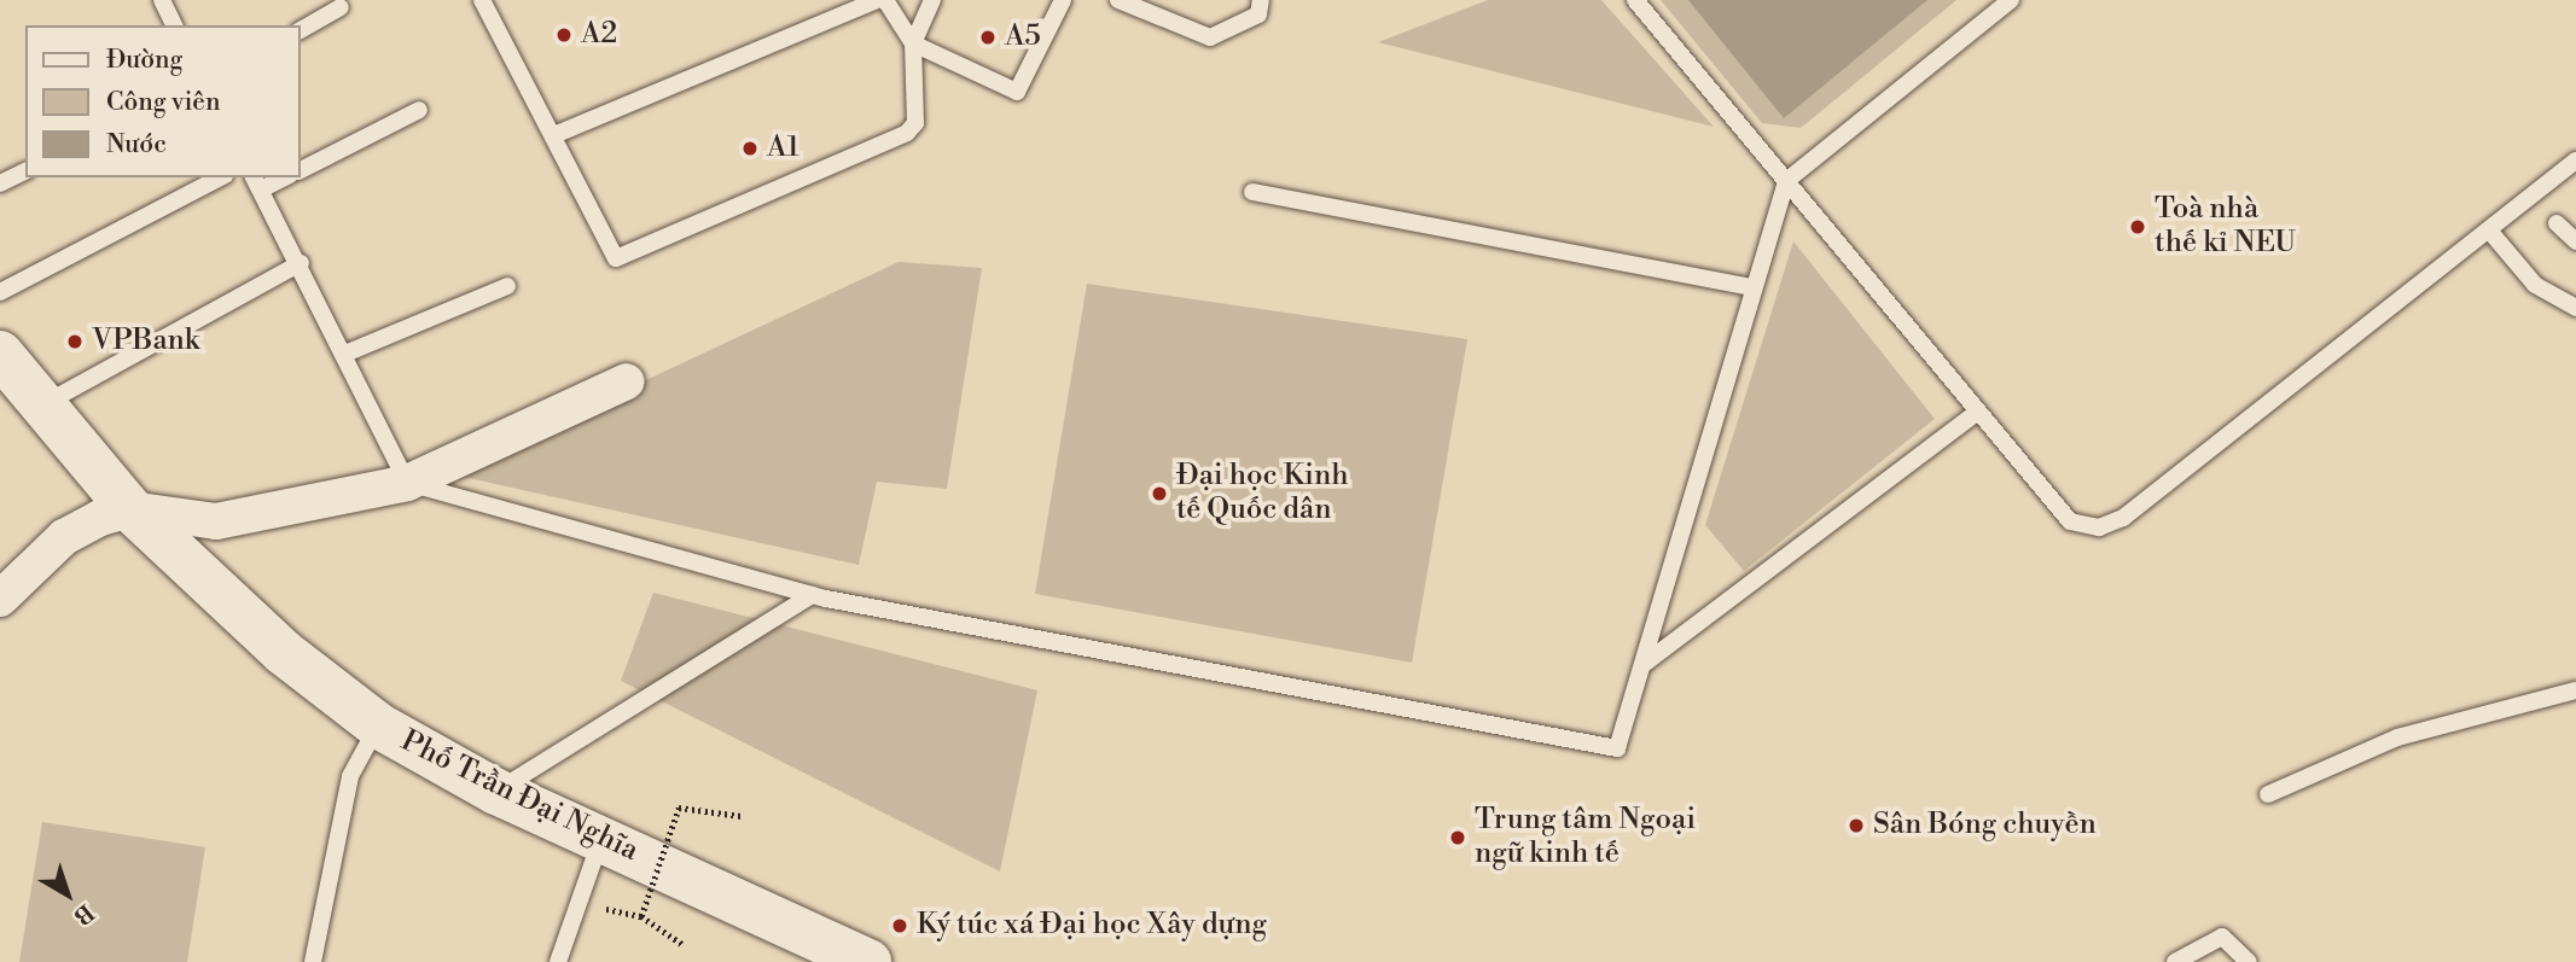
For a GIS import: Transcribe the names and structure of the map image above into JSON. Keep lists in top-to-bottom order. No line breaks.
{"streets":{"street":["Phố Trần Đại Nghĩa"]},"places":["A2","A5","A1","Toà nhà thế kỉ NEU","VPBank","Đại học Kinh tế Quốc dân","Sân Bóng chuyền","Trung tâm Ngoại ngữ kinh tế","Ký túc xá Đại học Xây dựng"],"legend":["Đường","Công viên","Nước"],"north":"bottom right"}
